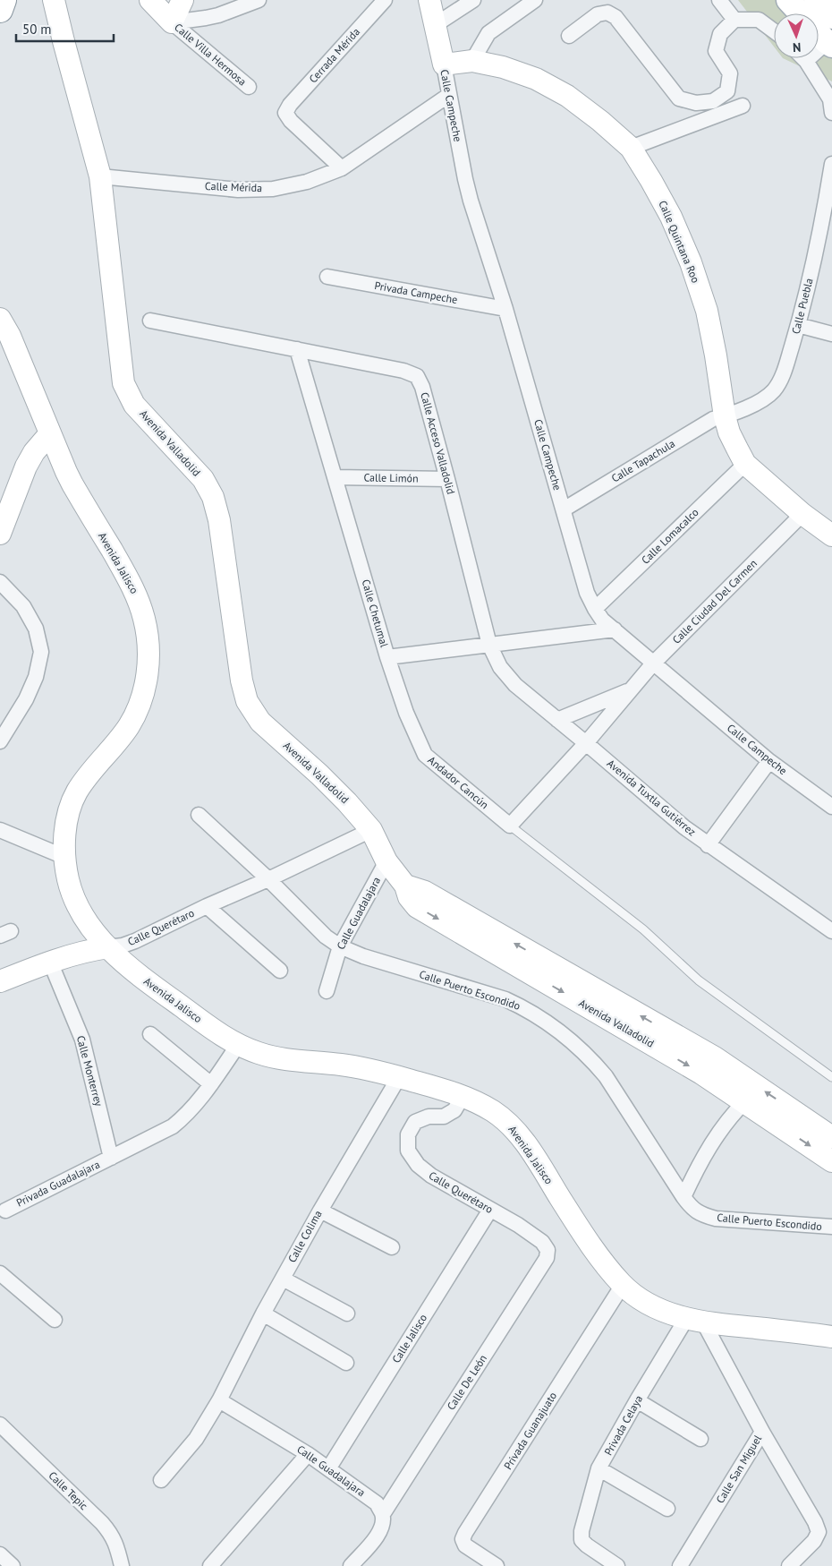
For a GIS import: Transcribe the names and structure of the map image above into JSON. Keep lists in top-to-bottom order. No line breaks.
{"streets":{"street":["Calle Villa Hermosa","Cerrada Mérida","Calle Campeche","Calle Mérida","Calle Quintana Roo","Privada Campeche","Calle Puebla","Avenida Valladolid","Calle Acceso Valladolid","Calle Tapachula","Calle Limón","Calle Lomacalco","Avenida Jalisco","Calle Ciudad Del Carmen","Calle Chetumal","Andador Cancún","Avenida Tuxtla Gutiérrez","Calle Guadalajara","Calle Querétaro","Calle Puerto Escondido","Calle Monterrey","Privada Guadalajara","Calle Colima","Calle Jalisco","Calle De León","Privada Celaya","Privada Guanajuato","Calle San Miguel","Calle Tepic"]},"crossings":[["Cerrada Mérida","Calle Mérida"],["Calle Campeche","Calle Mérida"],["Calle Campeche","Calle Quintana Roo"],["Calle Campeche","Privada Campeche"],["Calle Campeche","Calle Tapachula"],["Calle Campeche","Calle Lomacalco"],["Calle Campeche","Calle Ciudad Del Carmen"],["Calle Campeche","Calle Chetumal"],["Calle Mérida","Avenida Valladolid"],["Calle Quintana Roo","Calle Puebla"],["Calle Quintana Roo","Calle Tapachula"],["Calle Quintana Roo","Calle Lomacalco"],["Calle Quintana Roo","Calle Ciudad Del Carmen"],["Calle Puebla","Calle Tapachula"],["Avenida Valladolid","Calle Guadalajara"],["Avenida Valladolid","Calle Querétaro"],["Calle Acceso Valladolid","Calle Limón"],["Calle Acceso Valladolid","Calle Chetumal"],["Calle Acceso Valladolid","Avenida Tuxtla Gutiérrez"],["Calle Limón","Calle Chetumal"],["Avenida Jalisco","Calle Querétaro"],["Avenida Jalisco","Calle Colima"],["Avenida Jalisco","Privada Celaya"],["Avenida Jalisco","Privada Guanajuato"],["Avenida Jalisco","Calle San Miguel"],["Calle Ciudad Del Carmen","Andador Cancún"],["Calle Ciudad Del Carmen","Avenida Tuxtla Gutiérrez"],["Calle Chetumal","Andador Cancún"],["Calle Chetumal","Avenida Tuxtla Gutiérrez"],["Calle Guadalajara","Calle Puerto Escondido"],["Calle Guadalajara","Calle Colima"],["Calle Guadalajara","Calle Jalisco"],["Calle Guadalajara","Calle De León"],["Calle Querétaro","Calle Puerto Escondido"],["Calle Querétaro","Calle Monterrey"],["Calle Querétaro","Calle Jalisco"],["Calle Querétaro","Calle De León"],["Calle Monterrey","Privada Guadalajara"],["Privada Celaya","Calle San Miguel"]],"scale_bar":"50 m","north":"bottom"}
